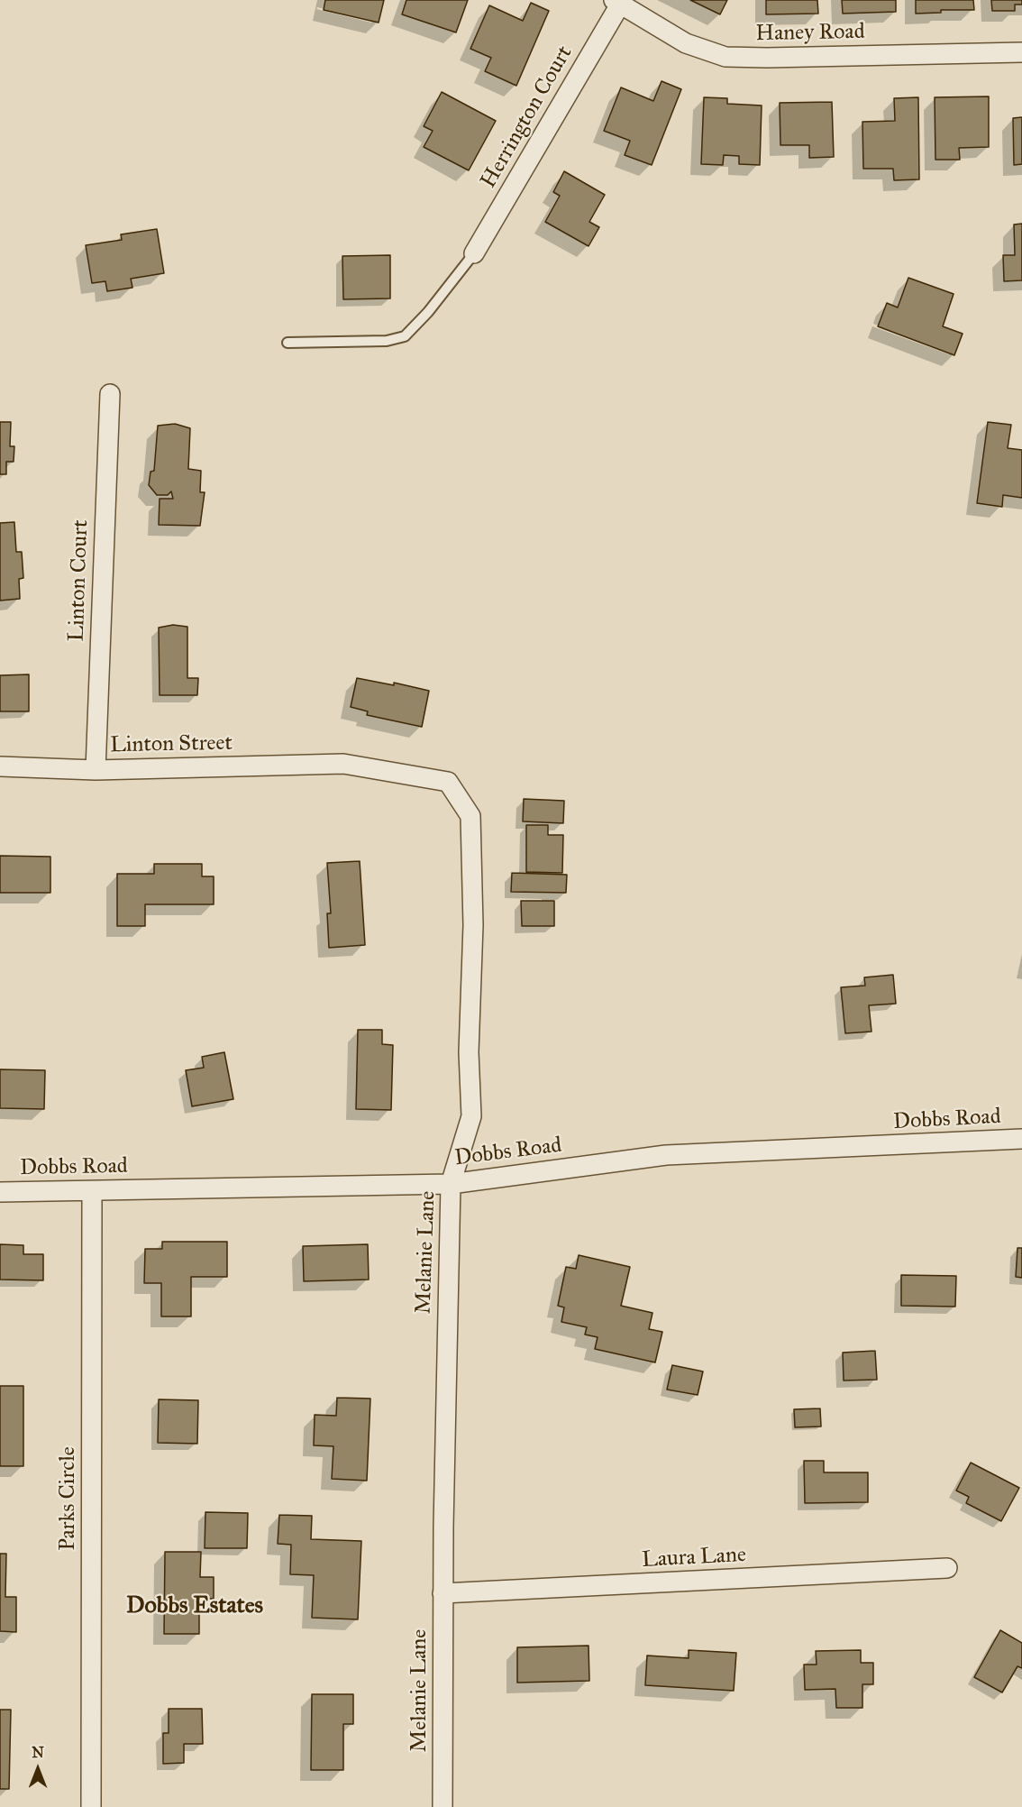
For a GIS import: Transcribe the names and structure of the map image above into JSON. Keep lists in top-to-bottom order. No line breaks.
{"streets":{"street":["Haney Road","Herrington Court","Linton Court","Linton Street","Dobbs Road","Melanie Lane","Parks Circle","Laura Lane"]},"crossings":[["Haney Road","Herrington Court"],["Linton Court","Linton Street"],["Linton Street","Melanie Lane"],["Dobbs Road","Melanie Lane"],["Dobbs Road","Parks Circle"],["Melanie Lane","Laura Lane"]],"districts":["Dobbs Estates"],"north":"top"}
